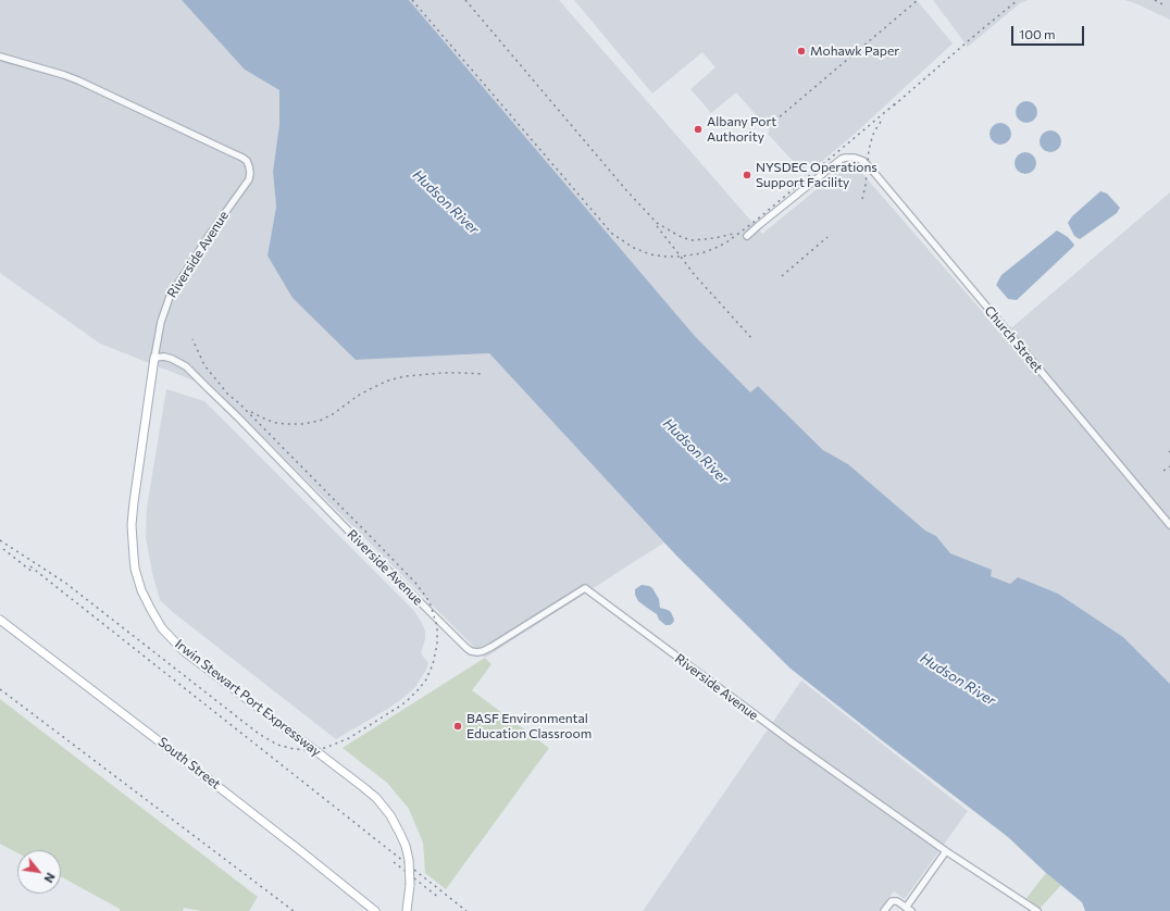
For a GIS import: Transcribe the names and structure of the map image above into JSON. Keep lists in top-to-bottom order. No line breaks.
{"streets":{"main road":["Irwin Stewart Port Expressway","South Street"],"street":["Riverside Avenue","Church Street"]},"crossings":[["Riverside Avenue","Irwin Stewart Port Expressway"]],"water":["Hudson River"],"places":["Mohawk Paper","Albany Port Authority","NYSDEC Operations Support Facility","BASF Environmental Education Classroom"],"scale_bar":"100 m","north":"bottom right"}
